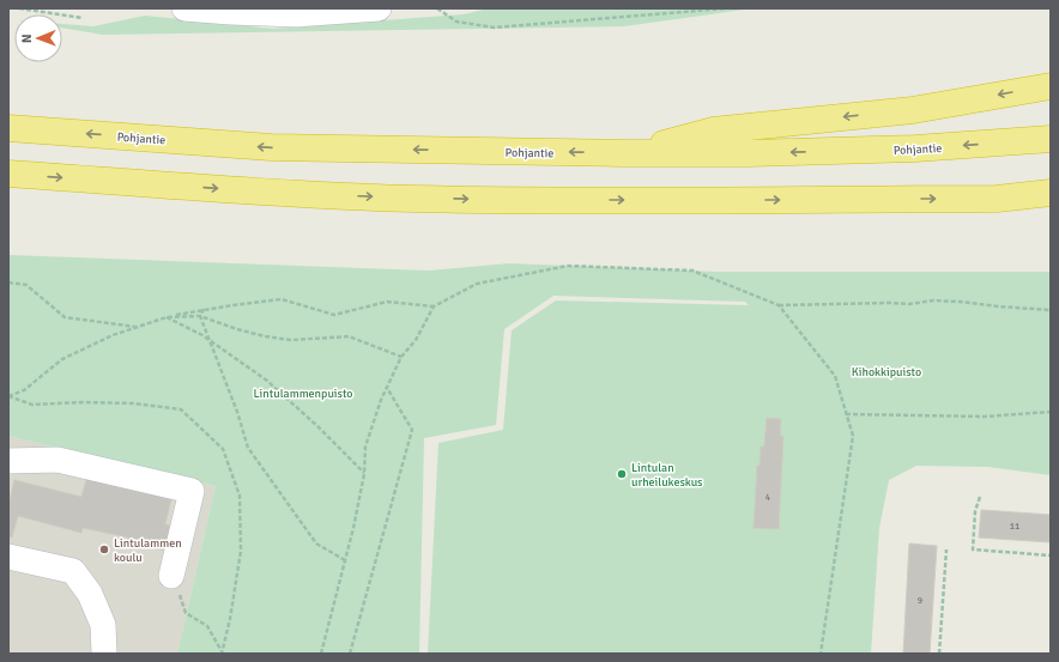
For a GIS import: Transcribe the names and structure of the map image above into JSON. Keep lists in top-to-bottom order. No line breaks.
{"streets":{"highway":["Pohjantie"]},"parks":["Kihokkipuisto","Lintulammenpuisto"],"places":["Lintulan urheilukeskus","Lintulammen koulu"],"house_numbers":["4","11","9"],"north":"left"}
